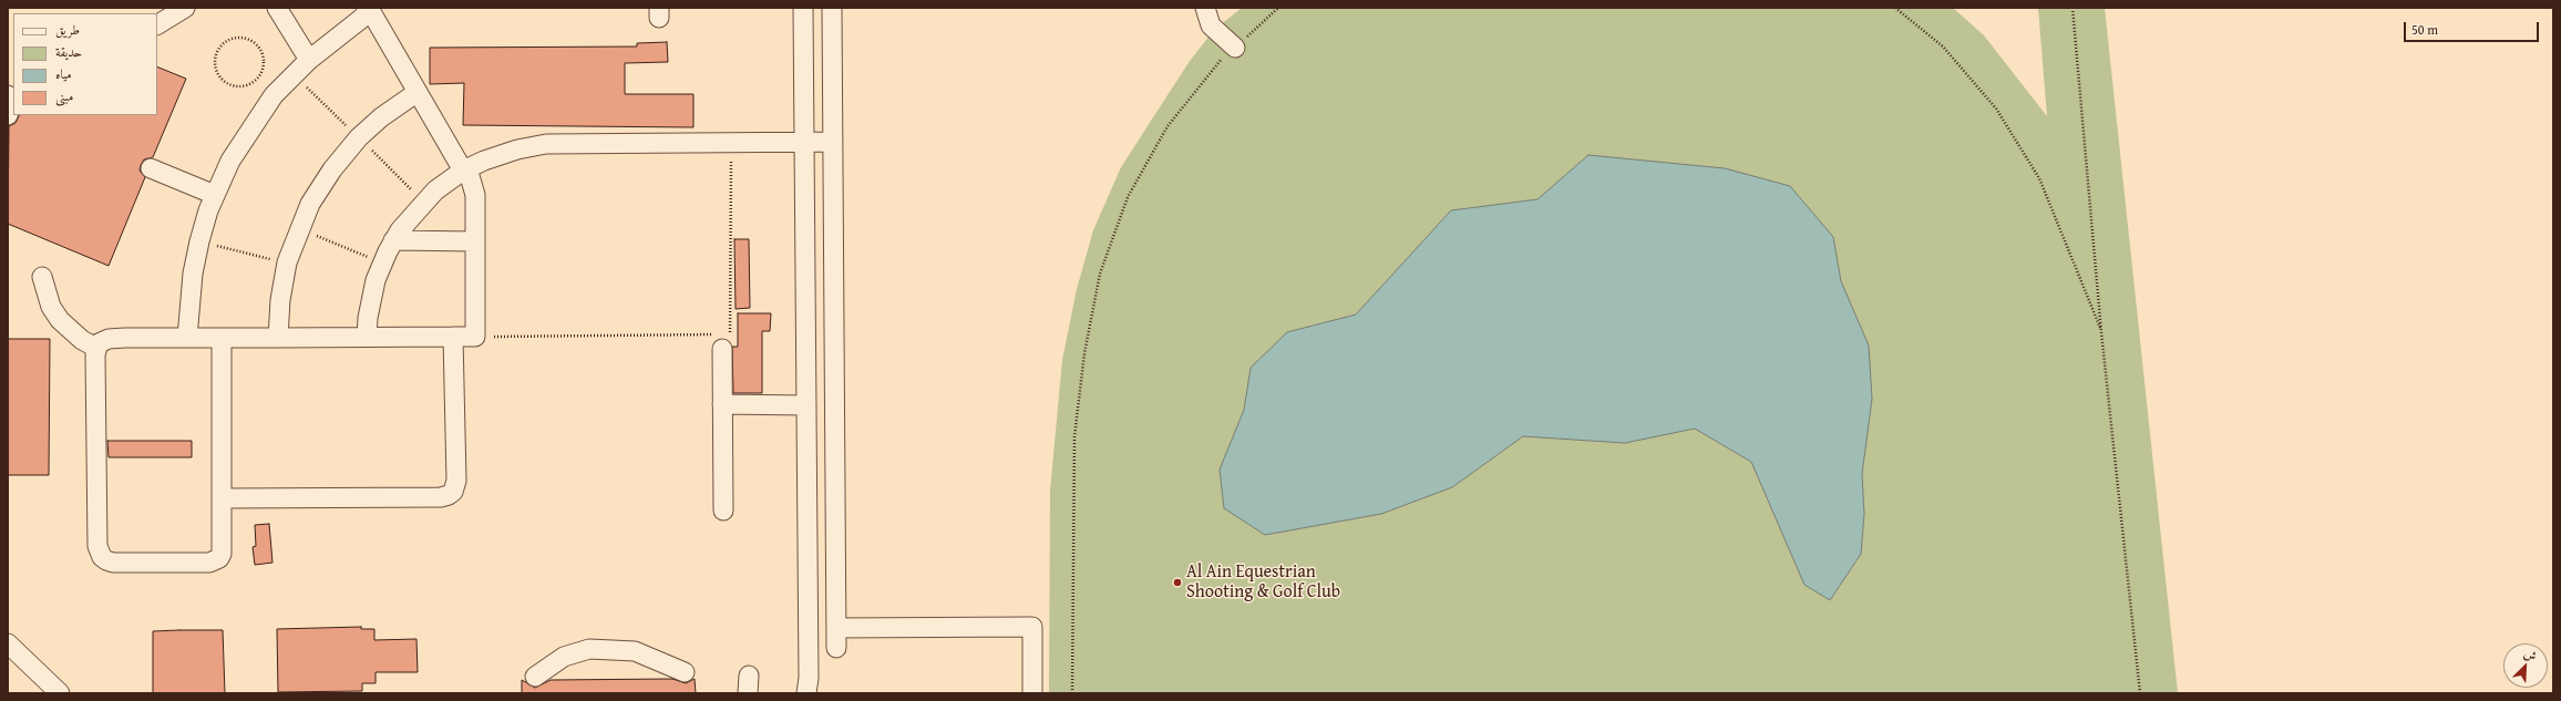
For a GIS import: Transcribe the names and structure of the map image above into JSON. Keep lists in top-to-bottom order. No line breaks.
{"places":["Al Ain Equestrian Shooting & Golf Club"],"legend":["طريق","حديقة","مياه","مبنى"],"scale_bar":"50 m","north":"top right"}
